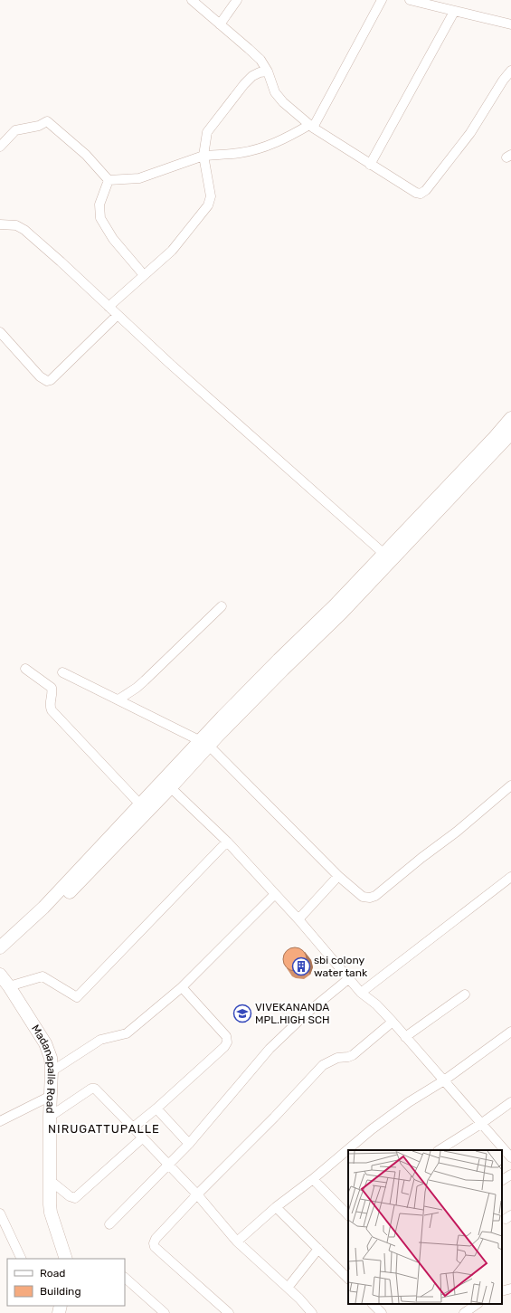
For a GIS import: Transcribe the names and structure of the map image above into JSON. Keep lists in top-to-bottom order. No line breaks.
{"streets":{"main road":["Madanapalle Road"]},"districts":["NIRUGATTUPALLE"],"places":{"building":["sbi colony water tank"],"school or university":["VIVEKANANDA MPL.HIGH SCH"]},"legend":["Road","Building"]}
